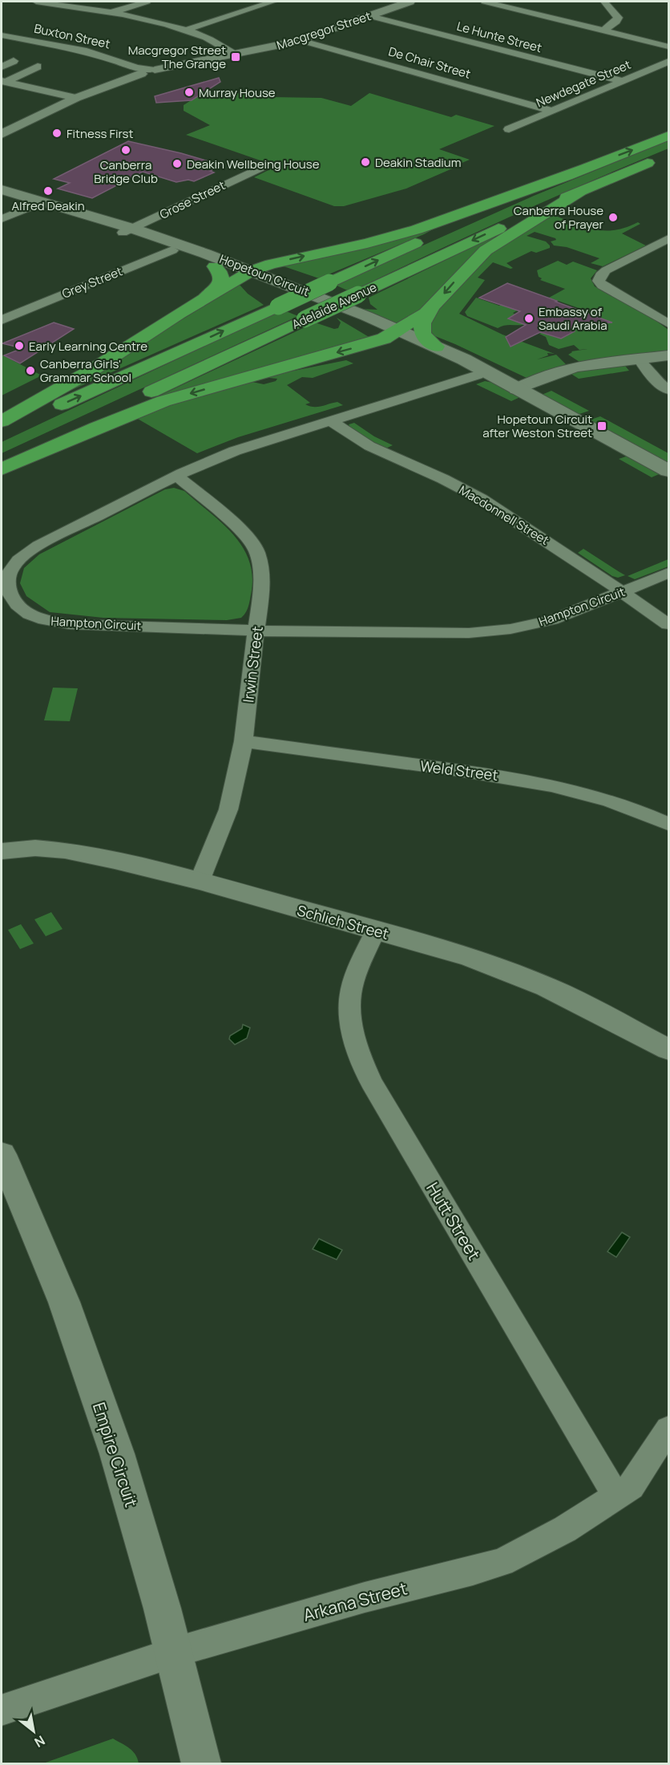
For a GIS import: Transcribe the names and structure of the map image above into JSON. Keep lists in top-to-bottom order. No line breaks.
{"streets":{"highway":["Adelaide Avenue"],"main road":["Hopetoun Circuit"],"street":["Macgregor Street","Buxton Street","Le Hunte Street","De Chair Street","Newdegate Street","Grose Street","Grey Street","Macdonnell Street","Hampton Circuit","Irwin Street","Weld Street","Schlich Street","Hutt Street","Empire Circuit","Arkana Street"]},"crossings":[["Macgregor Street","Buxton Street"],["Macgregor Street","Le Hunte Street"],["Macgregor Street","De Chair Street"],["Le Hunte Street","Newdegate Street"],["De Chair Street","Newdegate Street"],["Grose Street","Hopetoun Circuit"],["Hopetoun Circuit","Grey Street"],["Hopetoun Circuit","Hampton Circuit"],["Macdonnell Street","Hampton Circuit"],["Hampton Circuit","Irwin Street"],["Irwin Street","Weld Street"],["Irwin Street","Schlich Street"],["Schlich Street","Hutt Street"],["Hutt Street","Arkana Street"],["Empire Circuit","Arkana Street"]],"places":{"transit":["Macgregor Street The Grange","Hopetoun Circuit after Weston Street"],"other":["Murray House","Fitness First","Canberra Bridge Club","Deakin Stadium","Deakin Wellbeing House","Alfred Deakin","Canberra House of Prayer","Embassy of Saudi Arabia","Early Learning Centre","Canberra Girls' Grammar School"]},"north":"bottom right"}
